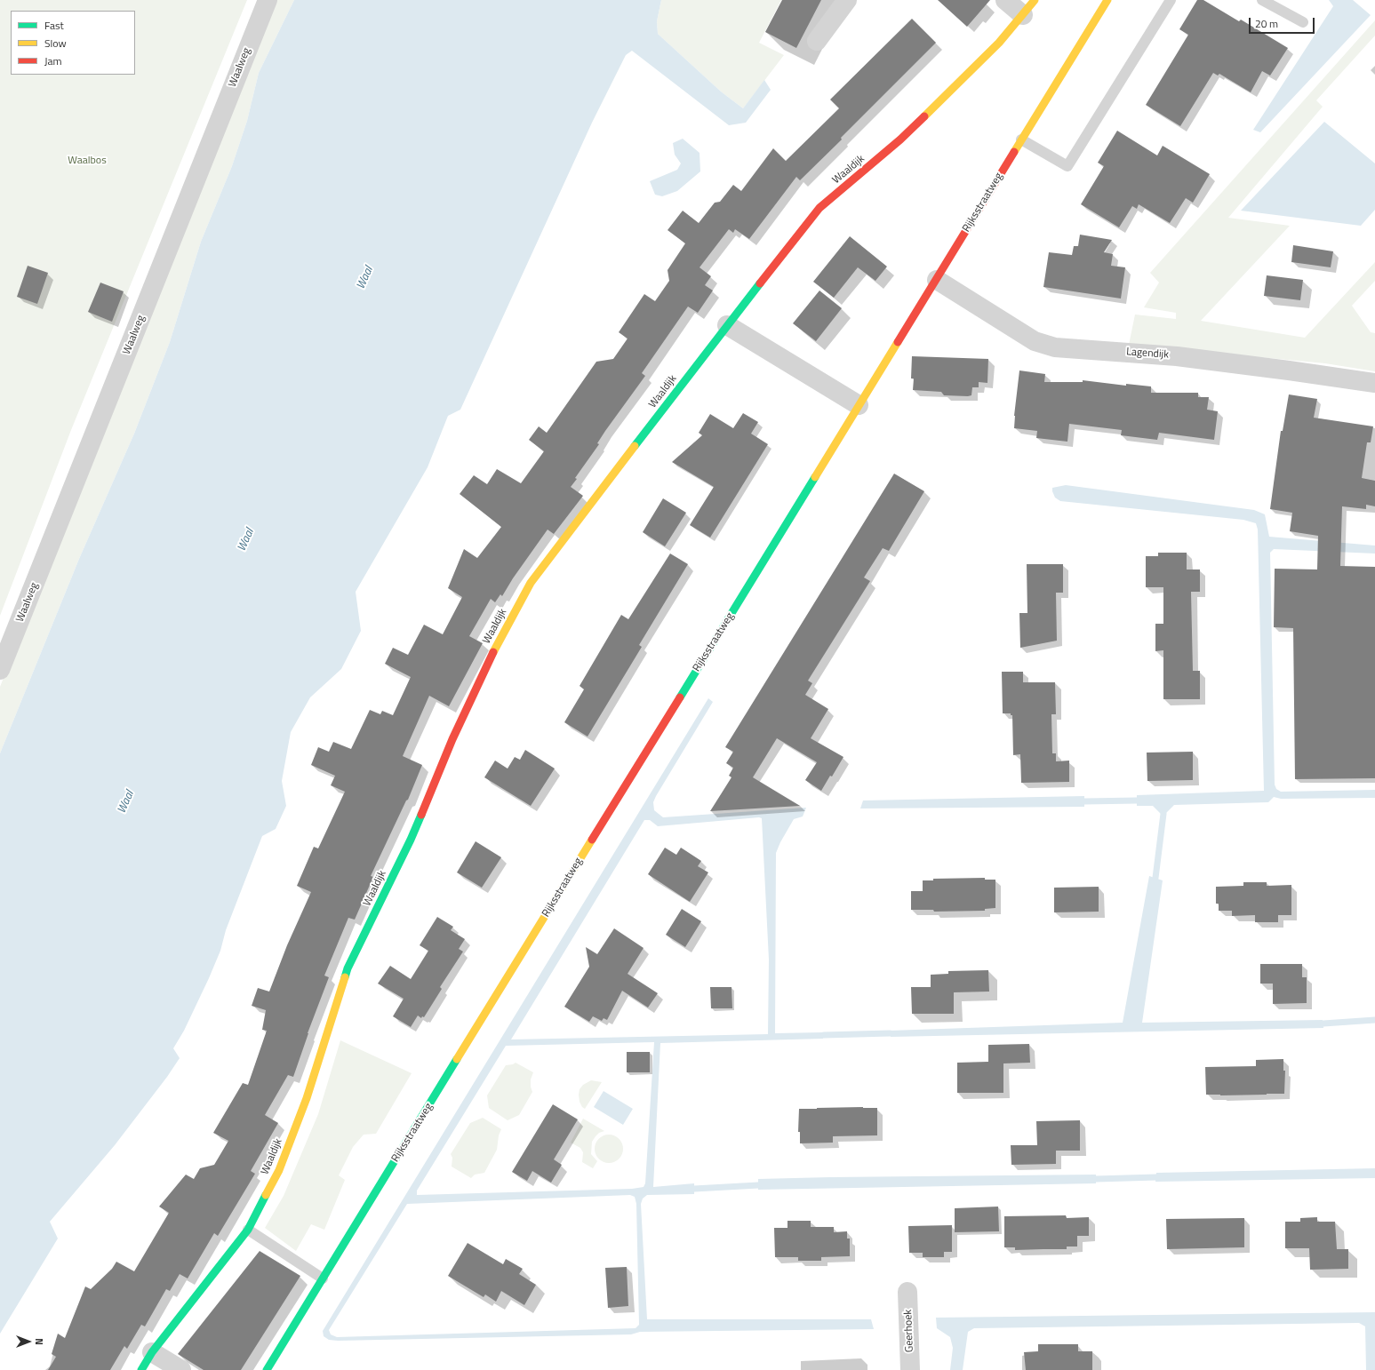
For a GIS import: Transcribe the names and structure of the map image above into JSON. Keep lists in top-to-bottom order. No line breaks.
{"streets":{"street":["Waalweg","Waaldijk","Rijksstraatweg","Lagendijk","Geerhoek"]},"crossings":[["Rijksstraatweg","Lagendijk"]],"water":["Waal"],"parks":["Waalbos"],"legend":["Fast","Slow","Jam"],"scale_bar":"20 m","north":"right"}
